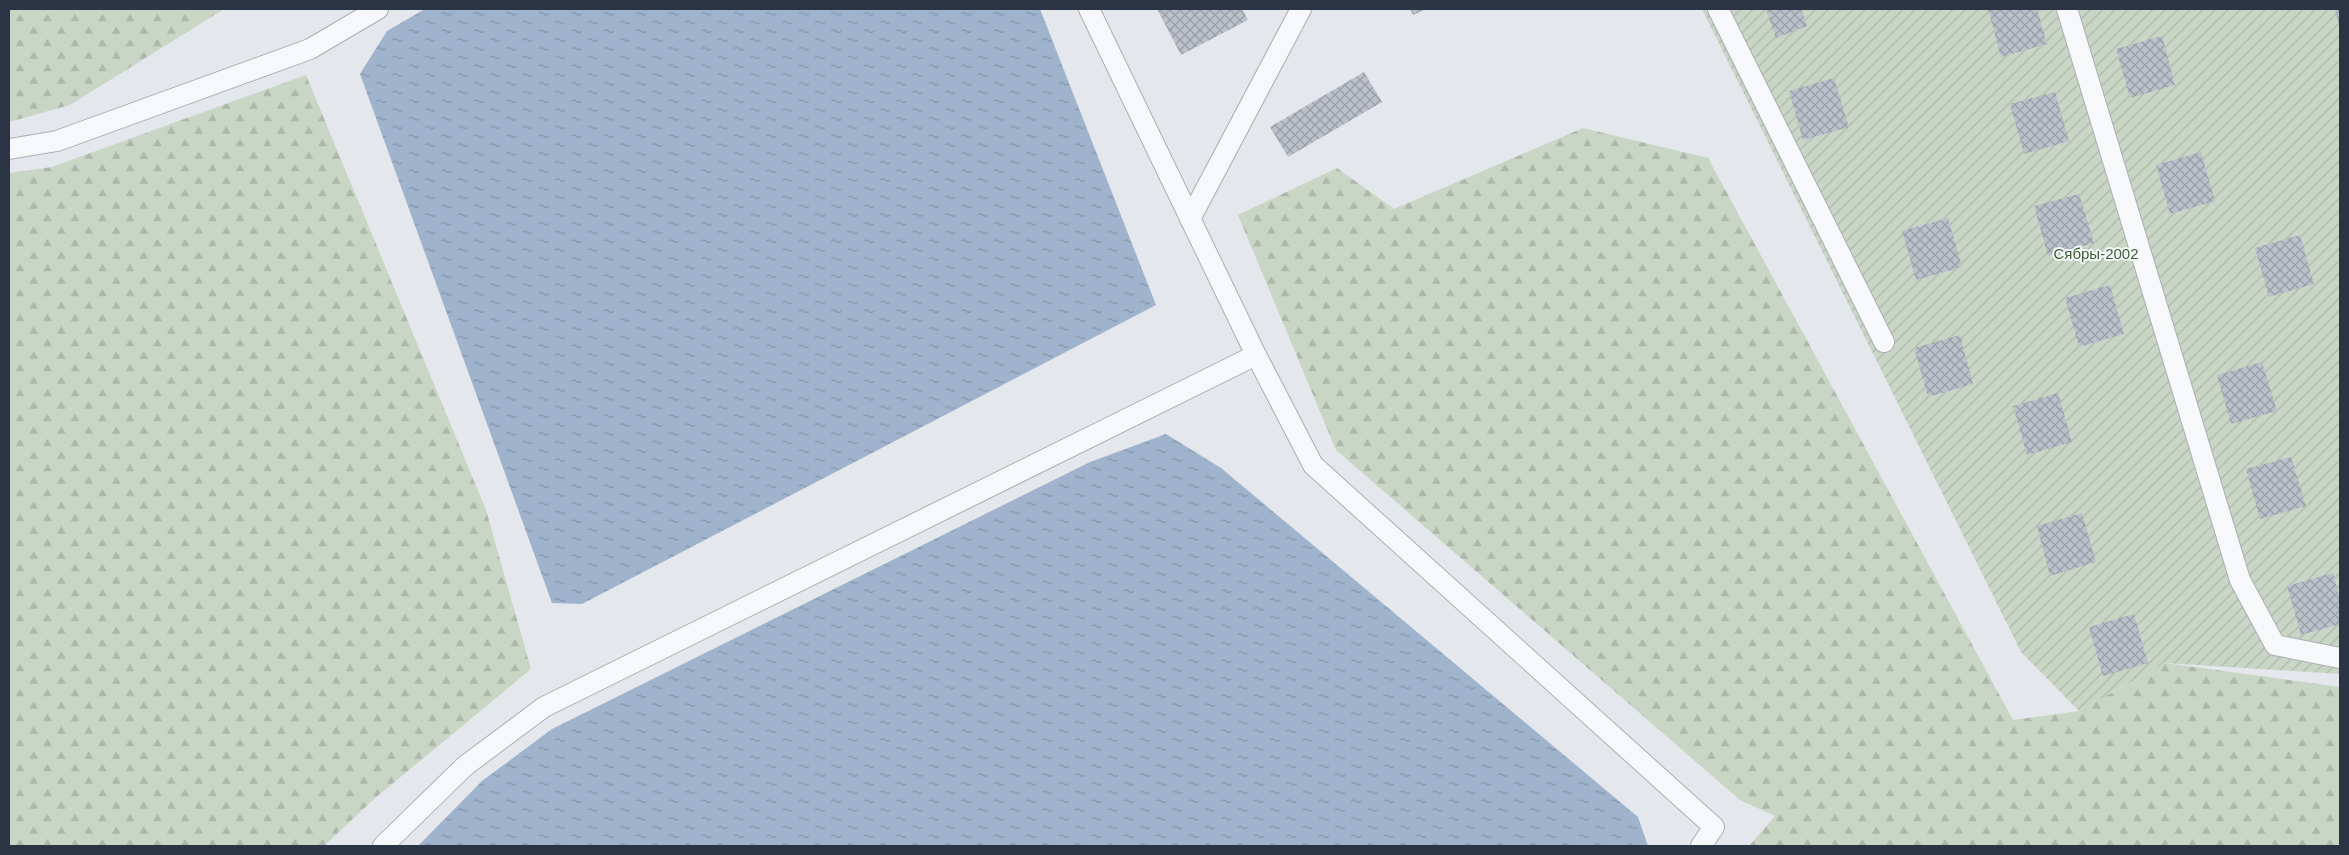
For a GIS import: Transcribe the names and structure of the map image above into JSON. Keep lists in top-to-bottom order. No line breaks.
{"parks":["Сябры-2002"]}
